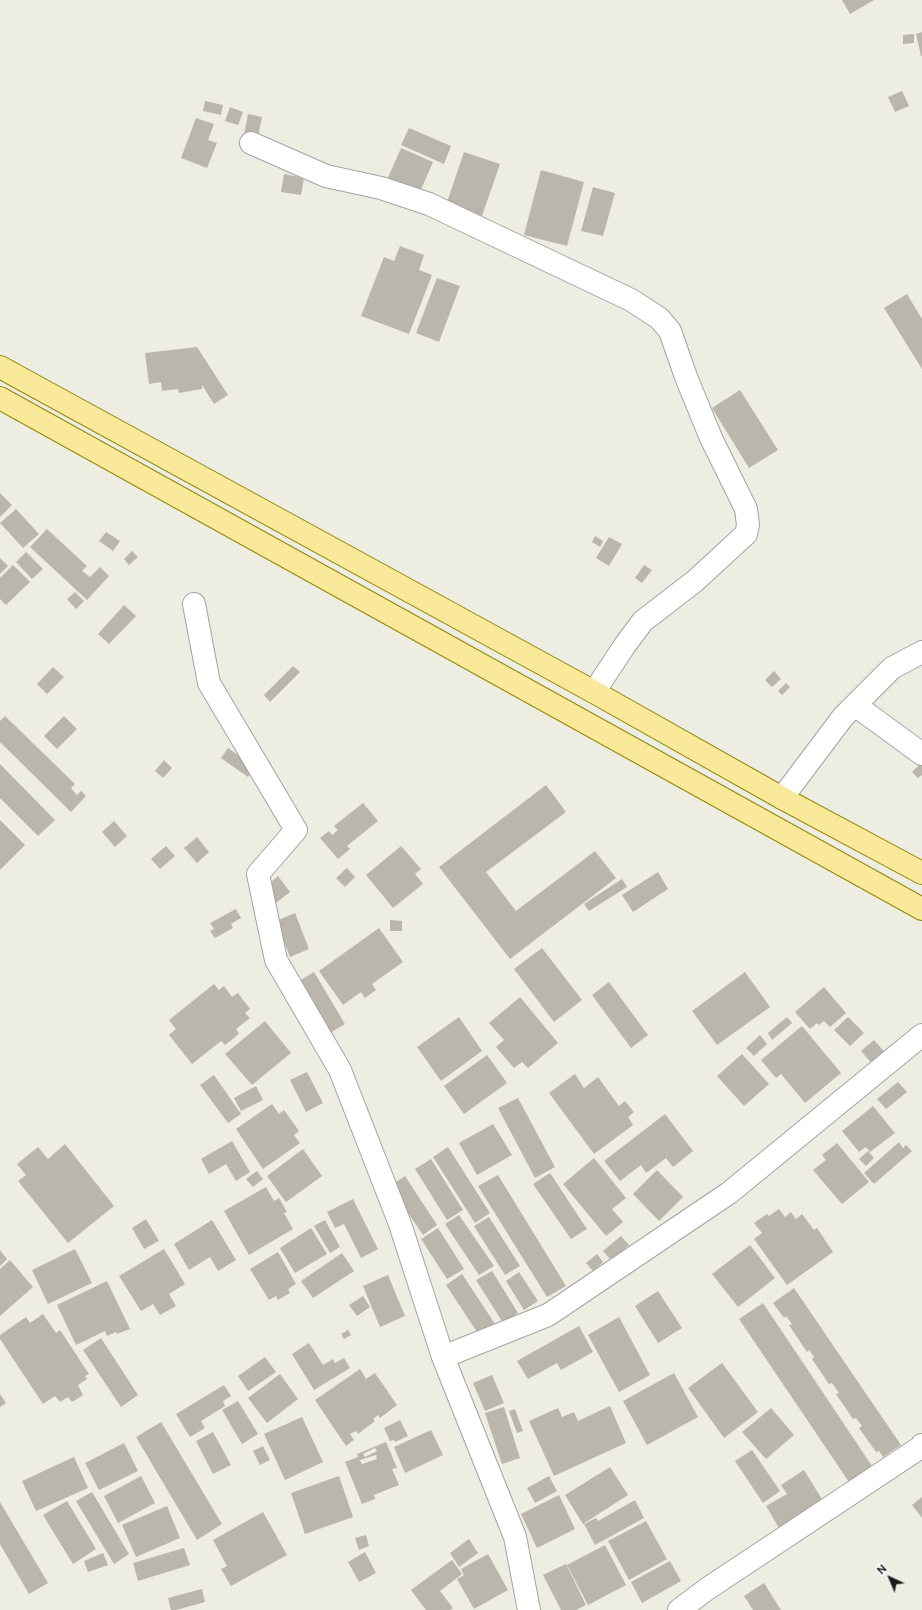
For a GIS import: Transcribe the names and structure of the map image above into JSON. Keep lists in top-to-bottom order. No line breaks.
{"north":"top left"}
